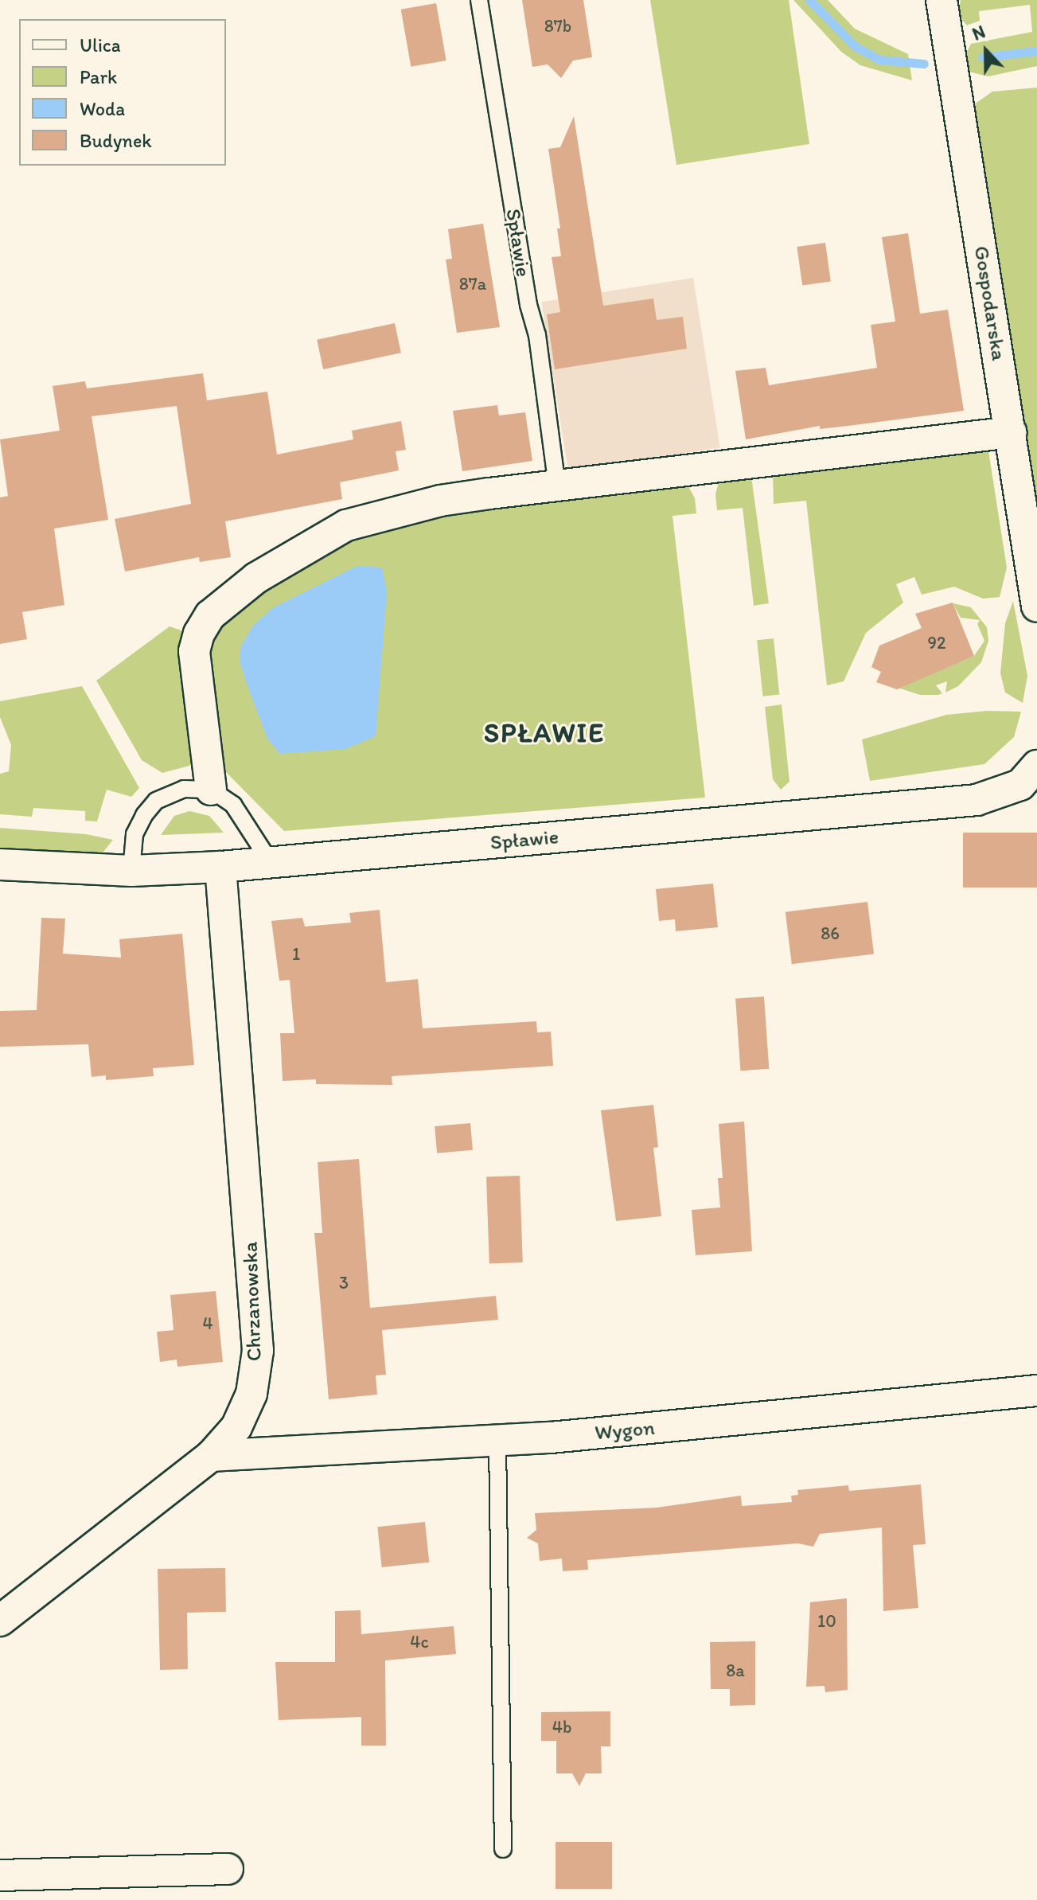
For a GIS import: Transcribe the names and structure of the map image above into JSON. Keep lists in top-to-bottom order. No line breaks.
{"streets":{"street":["Spławie","Gospodarska","Chrzanowska","Wygon"]},"crossings":[["Spławie","Chrzanowska"],["Chrzanowska","Wygon"]],"districts":["SPŁAWIE"],"house_numbers":["87b","87a","92","86","1","3","4","10","4c","8a","4b"],"legend":["Ulica","Park","Woda","Budynek"],"north":"top"}
